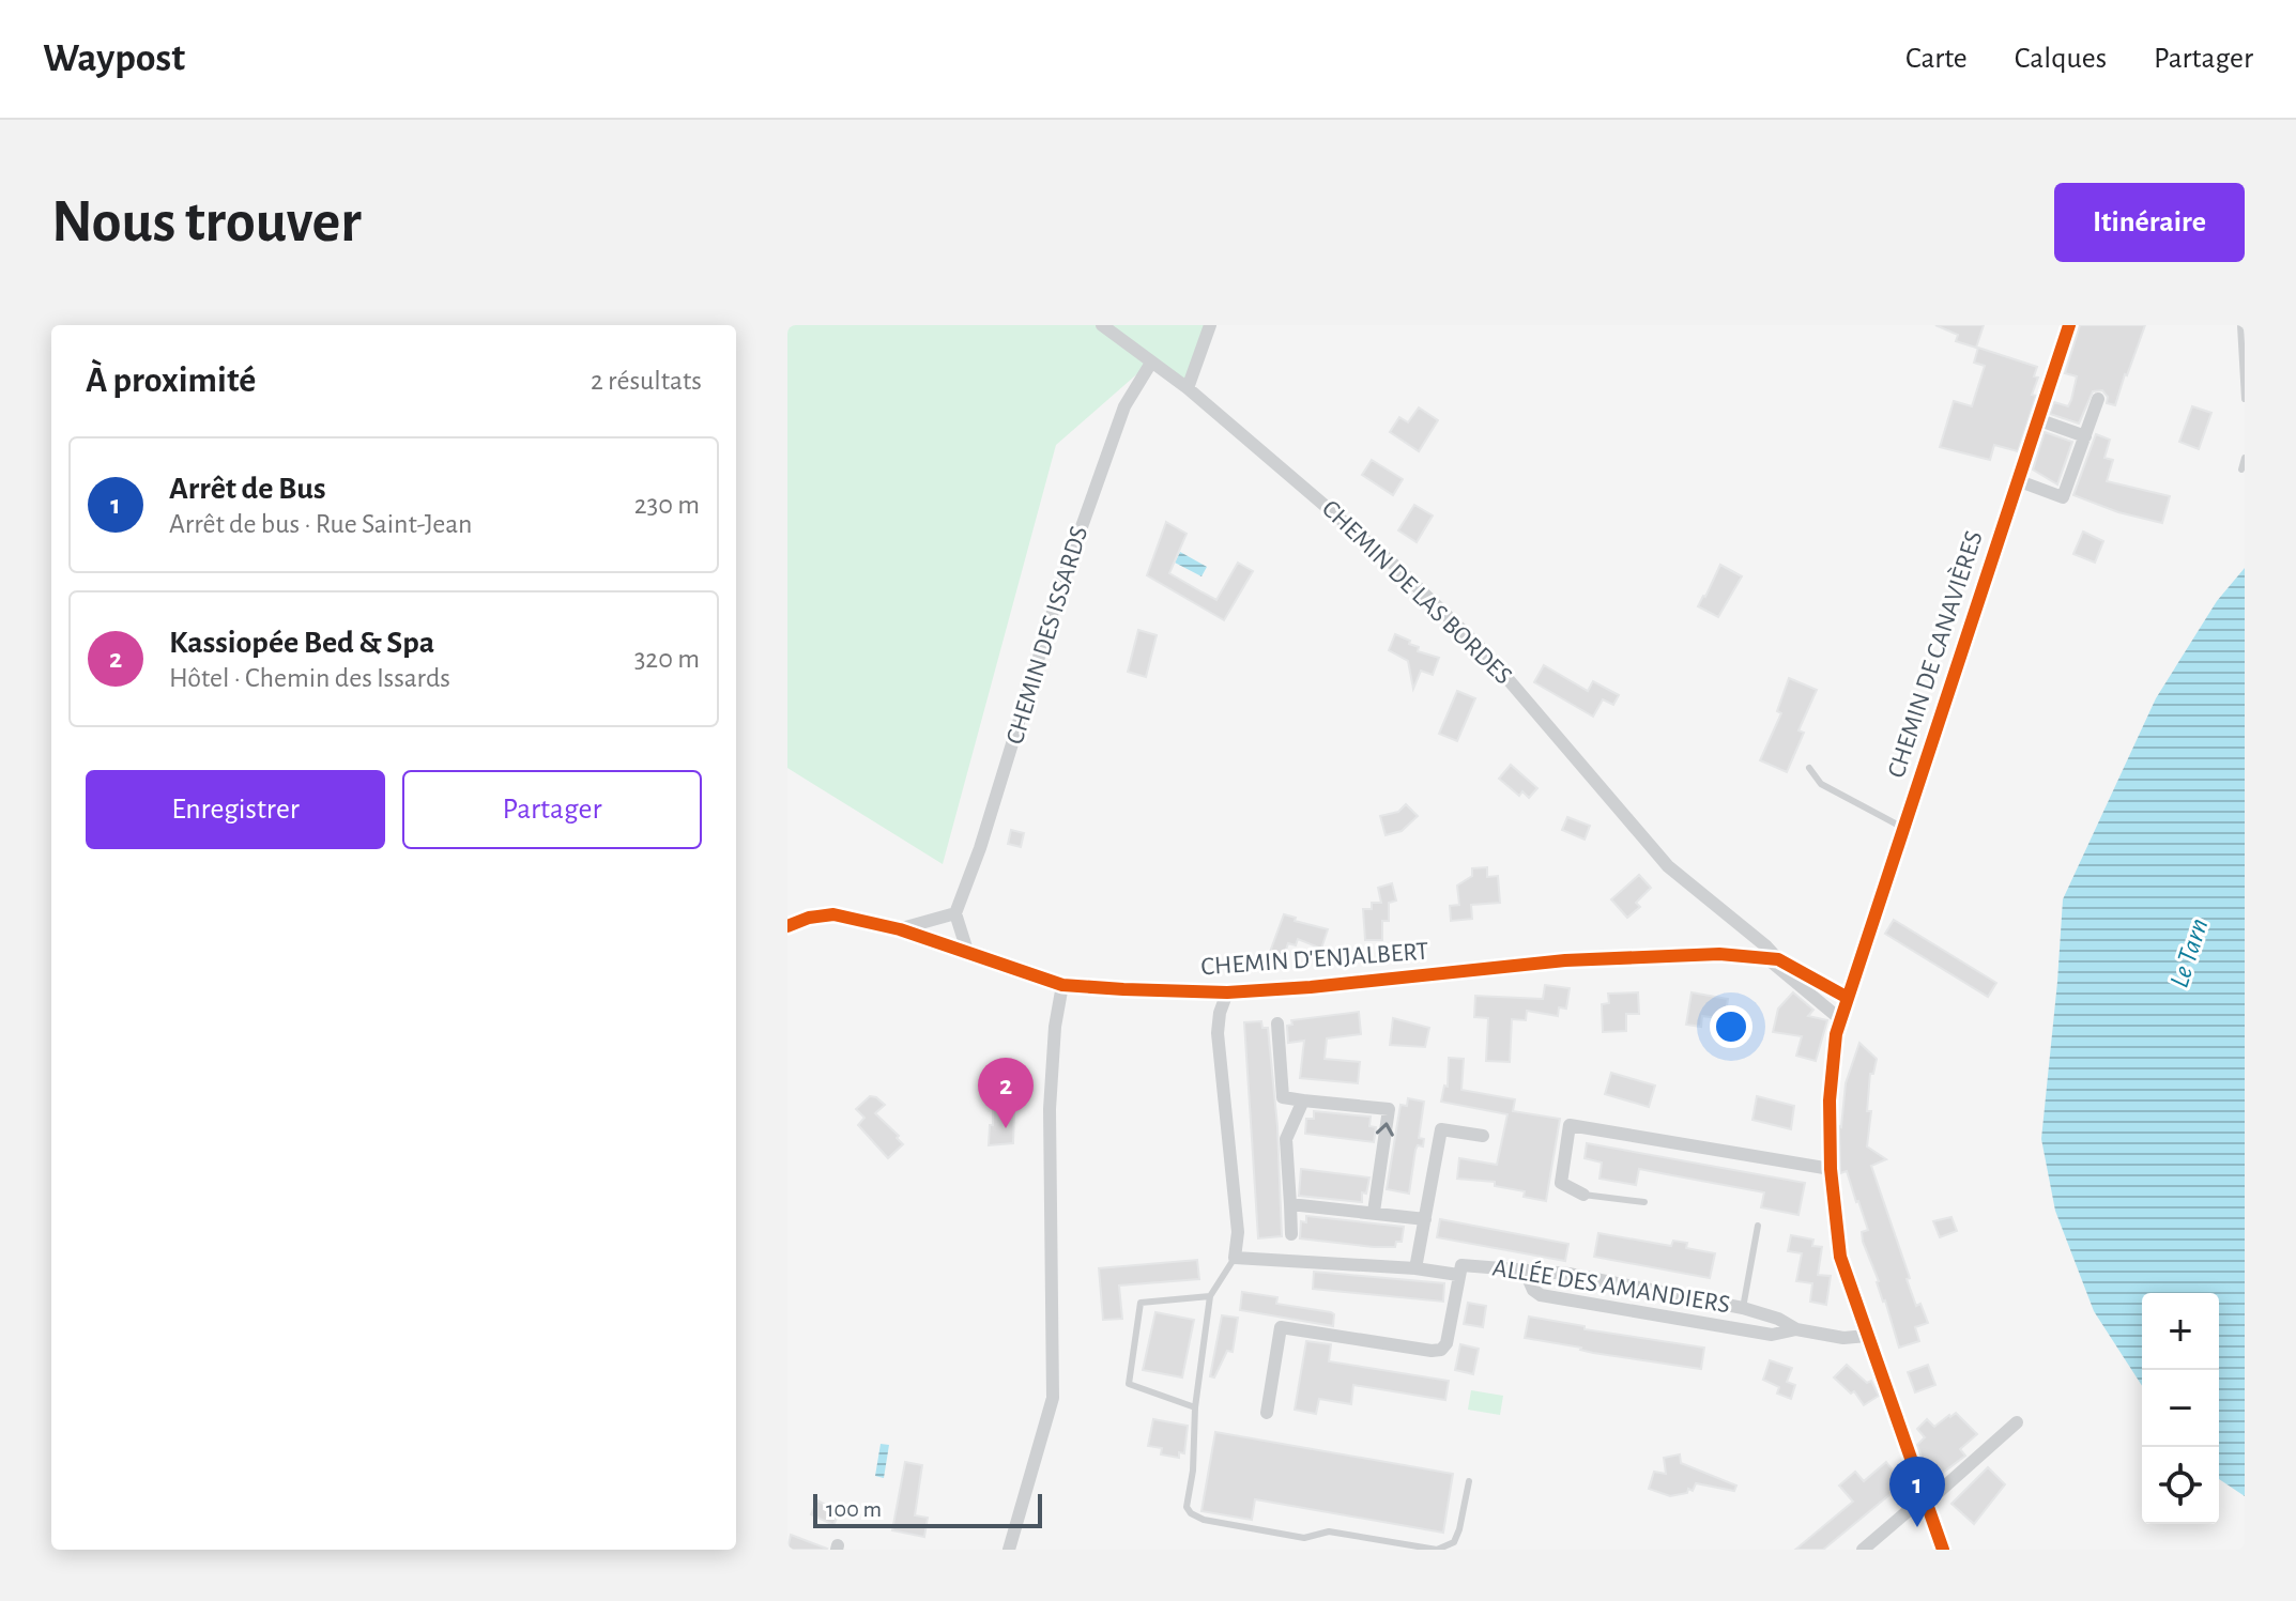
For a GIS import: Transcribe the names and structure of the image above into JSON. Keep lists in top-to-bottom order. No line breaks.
{"streets":{"street":["CHEMIN DE LAS BORDES","CHEMIN DES ISSARDS","CHEMIN DE CANAVIÈRES","CHEMIN D'ENJALBERT","ALLÉE DES AMANDIERS"]},"crossings":[["CHEMIN DE LAS BORDES","CHEMIN DES ISSARDS"],["CHEMIN DE LAS BORDES","CHEMIN D'ENJALBERT"],["CHEMIN DE CANAVIÈRES","CHEMIN D'ENJALBERT"],["CHEMIN DE CANAVIÈRES","ALLÉE DES AMANDIERS"]],"water":["Le Tarn"],"scale_bar":"100 m","page":{"header":"Waypost","nav":["Carte","Calques","Partager"],"buttons":["Itinéraire",["Enregistrer","Partager"]],"title":"Nous trouver","heading":["À proximité","2 résultats"],"list":[{"mark":"1","name":"Arrêt de Bus","note":"Arrêt de bus · Rue Saint-Jean","value":"230 m"},{"mark":"2","name":"Kassiopée Bed & Spa","note":"Hôtel · Chemin des Issards","value":"320 m"}],"pins":["2","1"],"map_buttons":["+","−"],"scale":"100 m"}}
